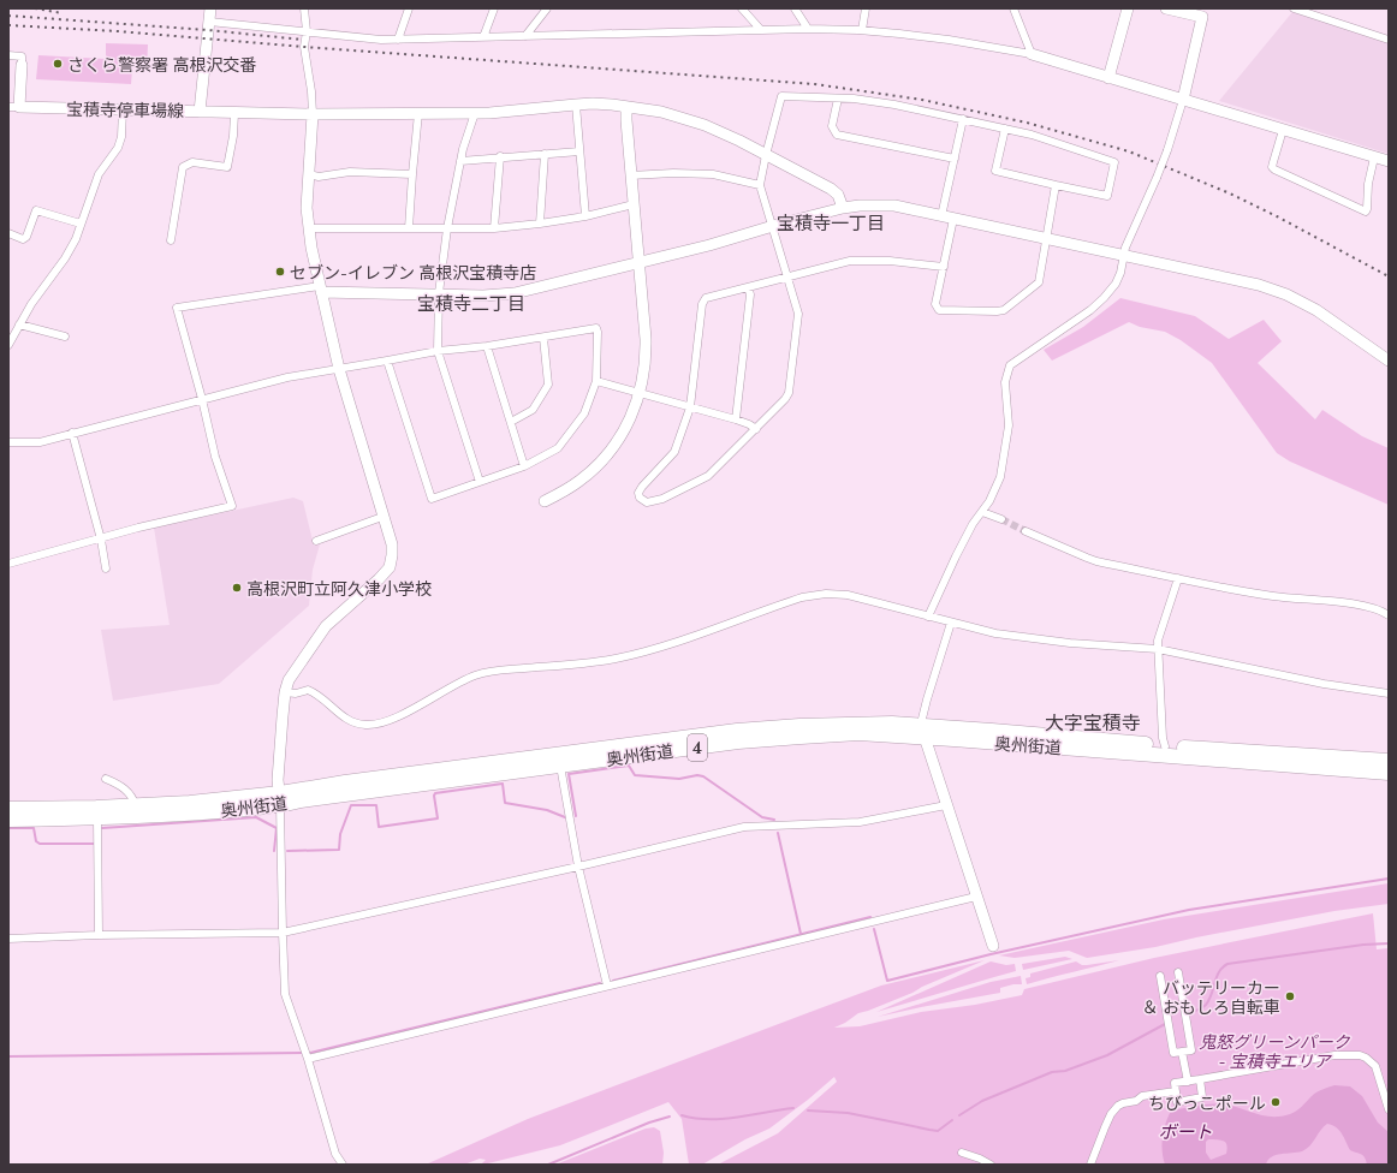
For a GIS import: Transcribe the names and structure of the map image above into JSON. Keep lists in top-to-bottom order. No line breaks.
{"streets":{"highway":["奥州街道","4"],"street":["宝積寺停車場線"]},"districts":["宝積寺一丁目","宝積寺二丁目","大字宝積寺"],"water":["ボート"],"parks":["鬼怒グリーンパーク - 宝積寺エリア"],"places":["さくら警察署 高根沢交番","セブン-イレブン 高根沢宝積寺店","高根沢町立阿久津小学校","バッテリーカー ＆ おもしろ自転車","ちびっこポール"]}
